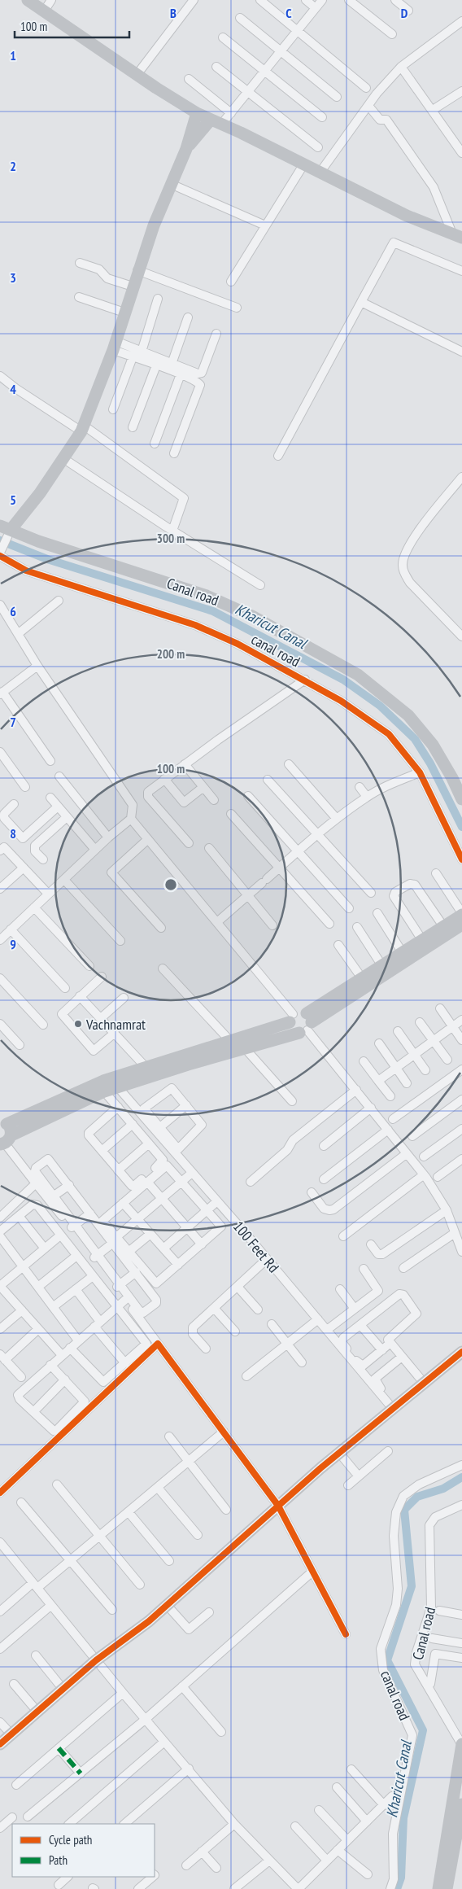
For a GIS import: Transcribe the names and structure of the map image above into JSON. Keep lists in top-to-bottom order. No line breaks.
{"streets":{"street":["Canal road","canal road","100 Feet Rd"]},"water":["Kharicut Canal"],"places":["Vachnamrat"],"legend":["Cycle path","Path"],"scale_bar":"100 m","grid":{"columns":["B","C","D"],"rows":["1","2","3","4","5","6","7","8","9"]},"rings":["300 m","200 m","100 m"]}
